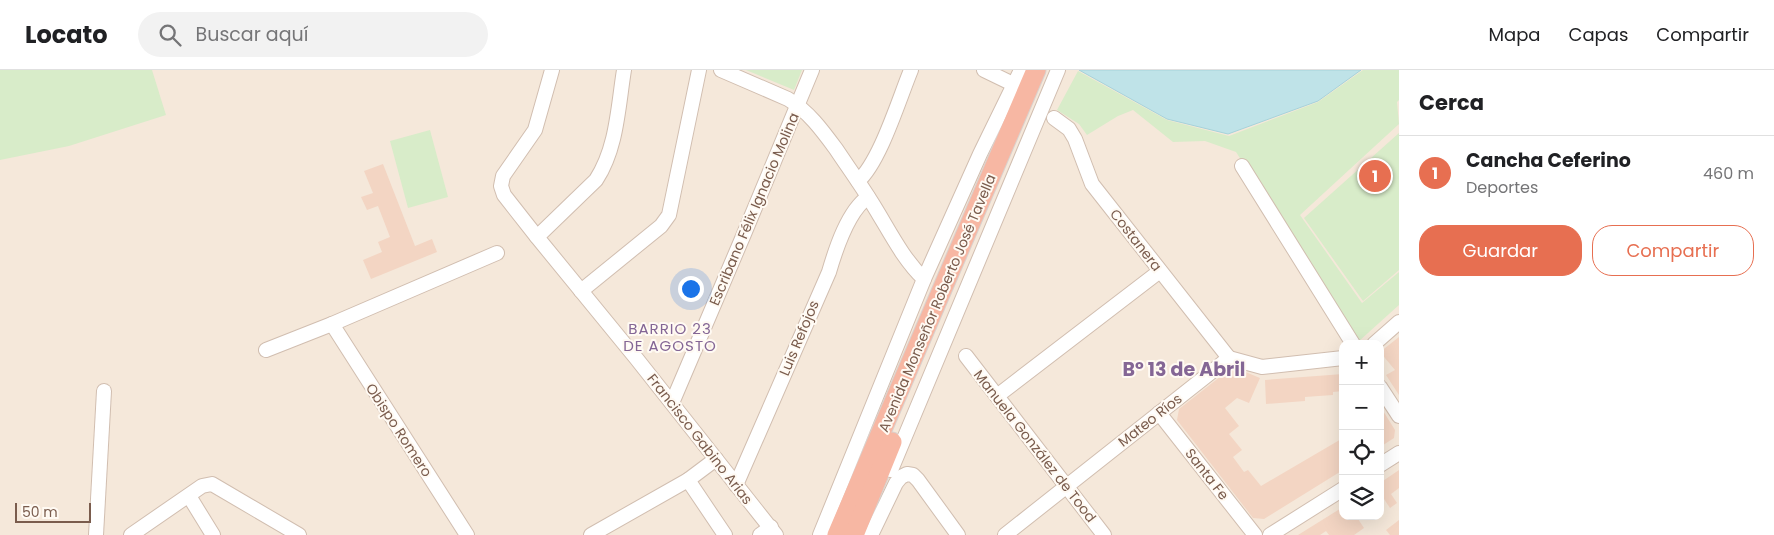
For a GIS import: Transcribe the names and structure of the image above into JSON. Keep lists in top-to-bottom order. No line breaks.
{"streets":{"highway":["Avenida Monseñor Roberto José Tavella"],"street":["Escribano Félix Ignacio Molina","Costanera","Luis Refojos","Mateo Ríos","Obispo Romero","Francisco Gabino Arias","Manuela González de Tood","Santa Fe"]},"crossings":[["Escribano Félix Ignacio Molina","Francisco Gabino Arias"],["Costanera","Mateo Ríos"],["Luis Refojos","Francisco Gabino Arias"],["Mateo Ríos","Manuela González de Tood"],["Mateo Ríos","Santa Fe"]],"districts":["BARRIO 23 DE AGOSTO","Bº 13 de Abril"],"scale_bar":"50 m","page":{"header":"Locato","search":"Buscar aquí","nav":["Mapa","Capas","Compartir"],"heading":"Cerca","list":[{"mark":"1","name":"Cancha Ceferino","note":"Deportes","value":"460 m"}],"pins":"1","buttons":["Guardar","Compartir"],"map_buttons":["+","−"],"scale":"50 m"}}
